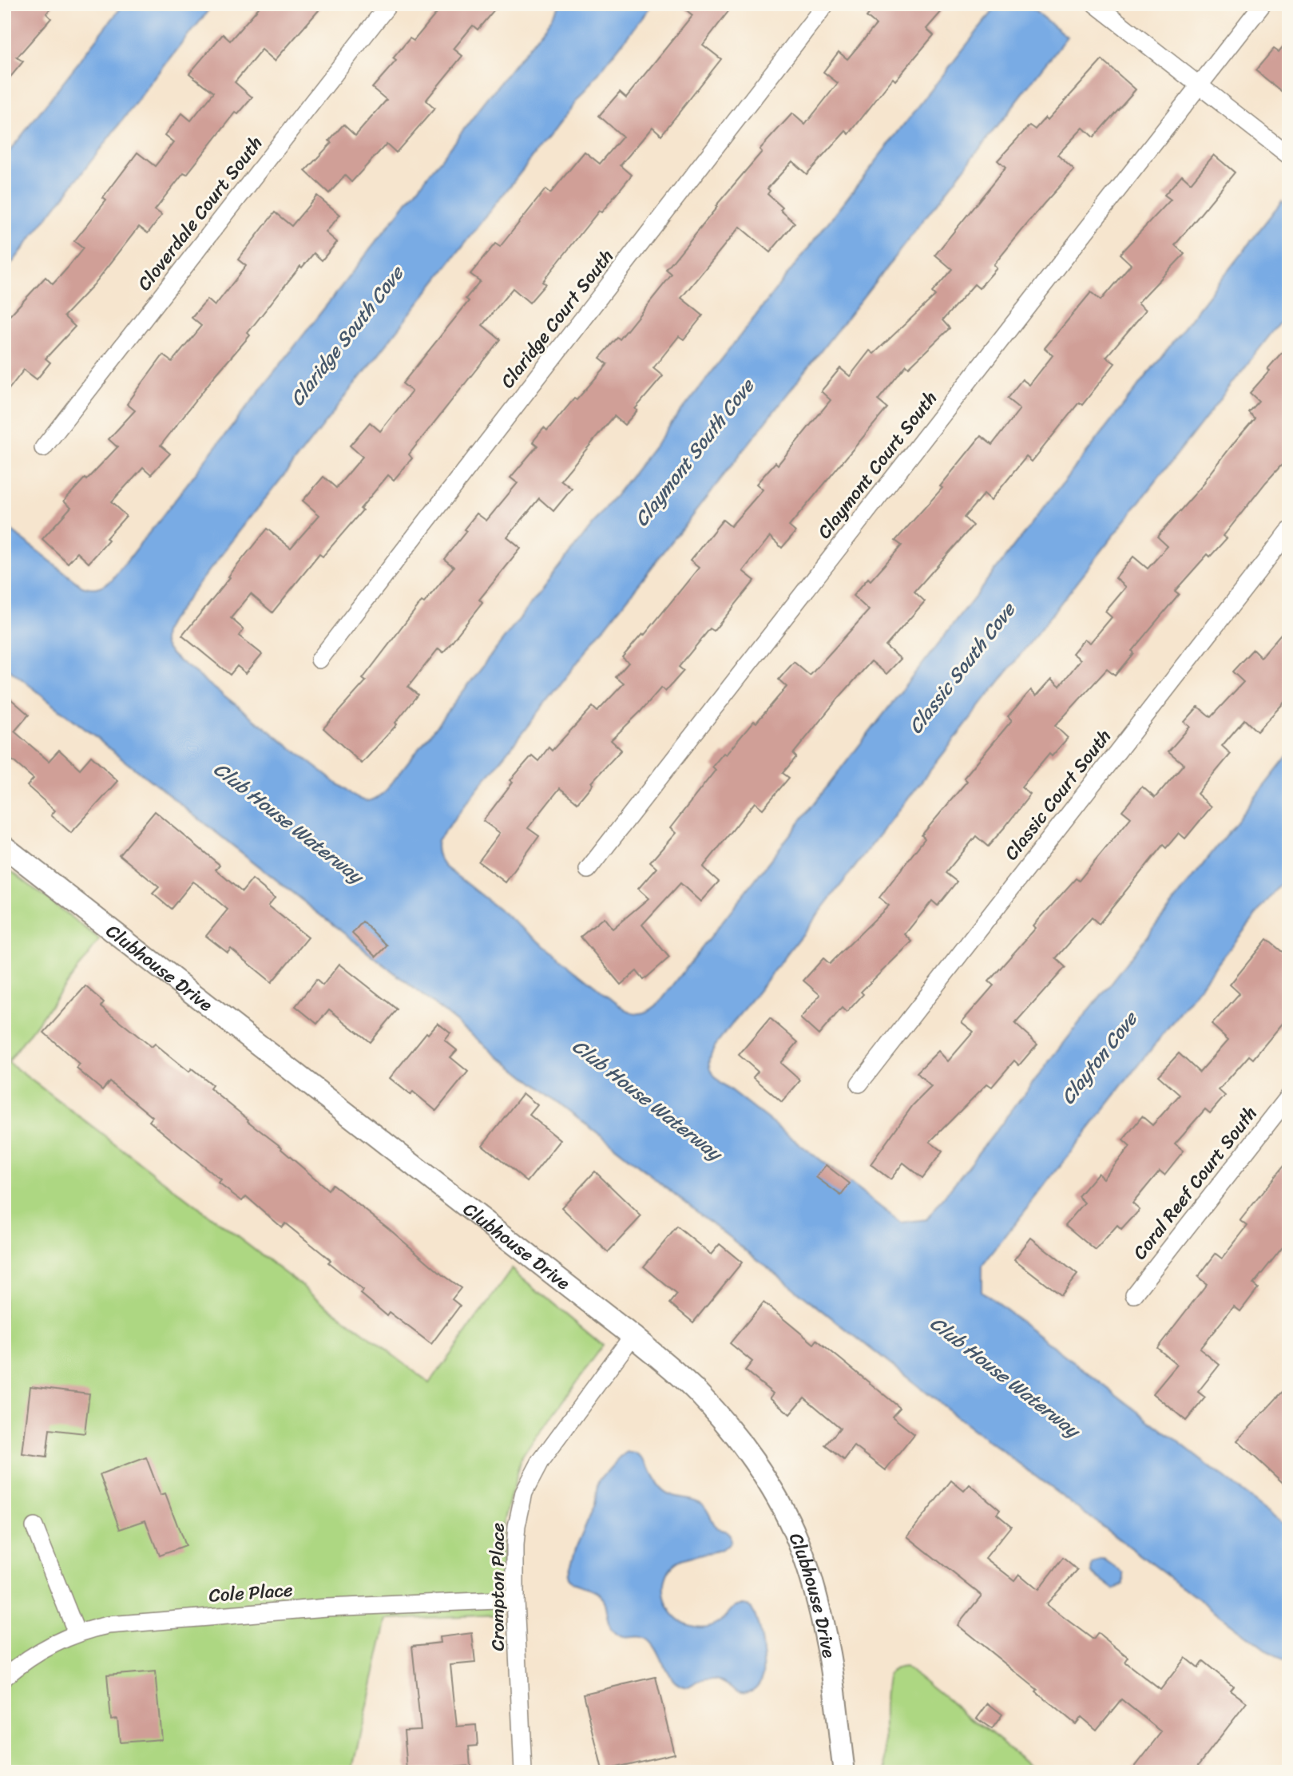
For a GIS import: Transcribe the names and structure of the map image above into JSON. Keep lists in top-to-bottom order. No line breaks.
{"streets":{"street":["Cloverdale Court South","Claridge Court South","Claymont Court South","Classic Court South","Clubhouse Drive","Coral Reef Court South","Crompton Place","Cole Place"]},"crossings":[["Clubhouse Drive","Crompton Place"],["Crompton Place","Cole Place"]],"water":["Claridge South Cove","Claymont South Cove","Classic South Cove","Club House Waterway","Clayton Cove"]}
